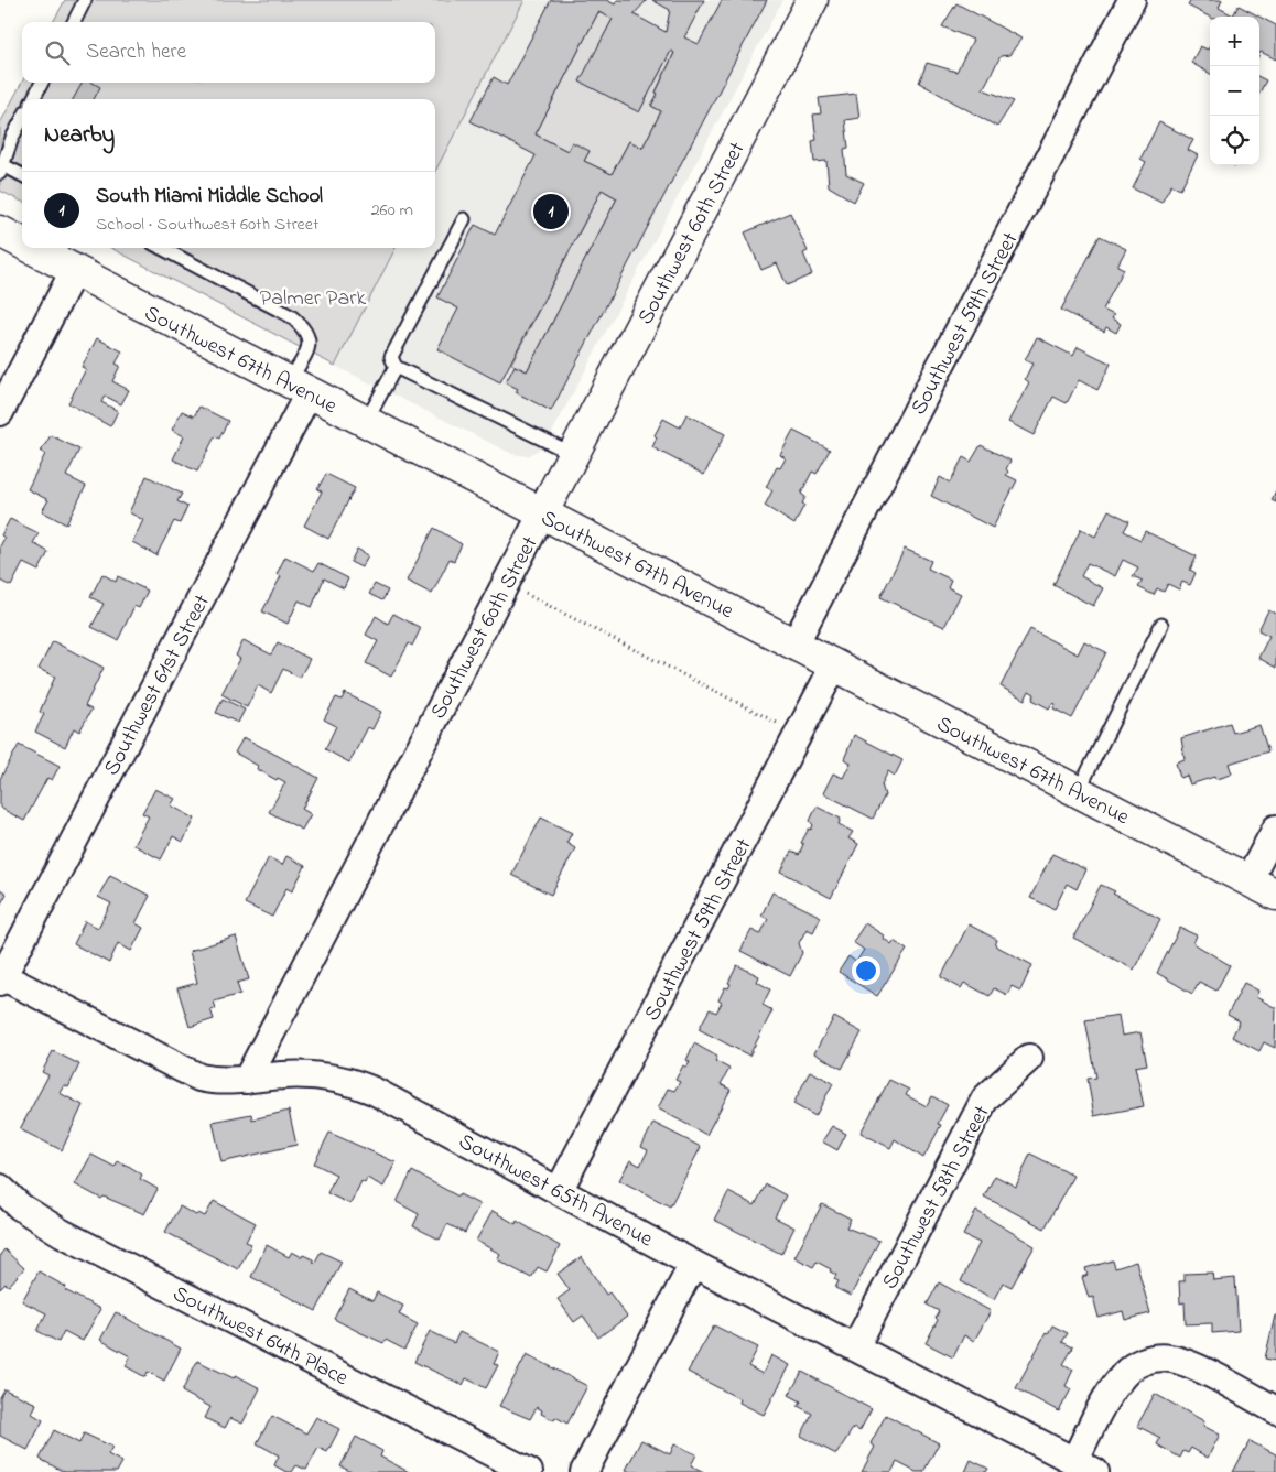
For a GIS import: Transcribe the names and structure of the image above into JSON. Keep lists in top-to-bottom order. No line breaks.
{"streets":{"main road":["Southwest 60th Street","Southwest 67th Avenue"],"street":["Southwest 59th Street","Southwest 61st Street","Southwest 65th Avenue","Southwest 58th Street","Southwest 64th Place"]},"crossings":[["Southwest 60th Street","Southwest 67th Avenue"],["Southwest 60th Street","Southwest 65th Avenue"],["Southwest 59th Street","Southwest 67th Avenue"],["Southwest 59th Street","Southwest 65th Avenue"],["Southwest 67th Avenue","Southwest 61st Street"],["Southwest 61st Street","Southwest 65th Avenue"],["Southwest 65th Avenue","Southwest 58th Street"]],"parks":["Palmer Park"],"page":{"map_buttons":["+","−"],"search":"Search here","heading":"Nearby","list":[{"mark":"1","name":"South Miami Middle School","note":"School · Southwest 60th Street","value":"260 m"}],"pins":"1"}}
